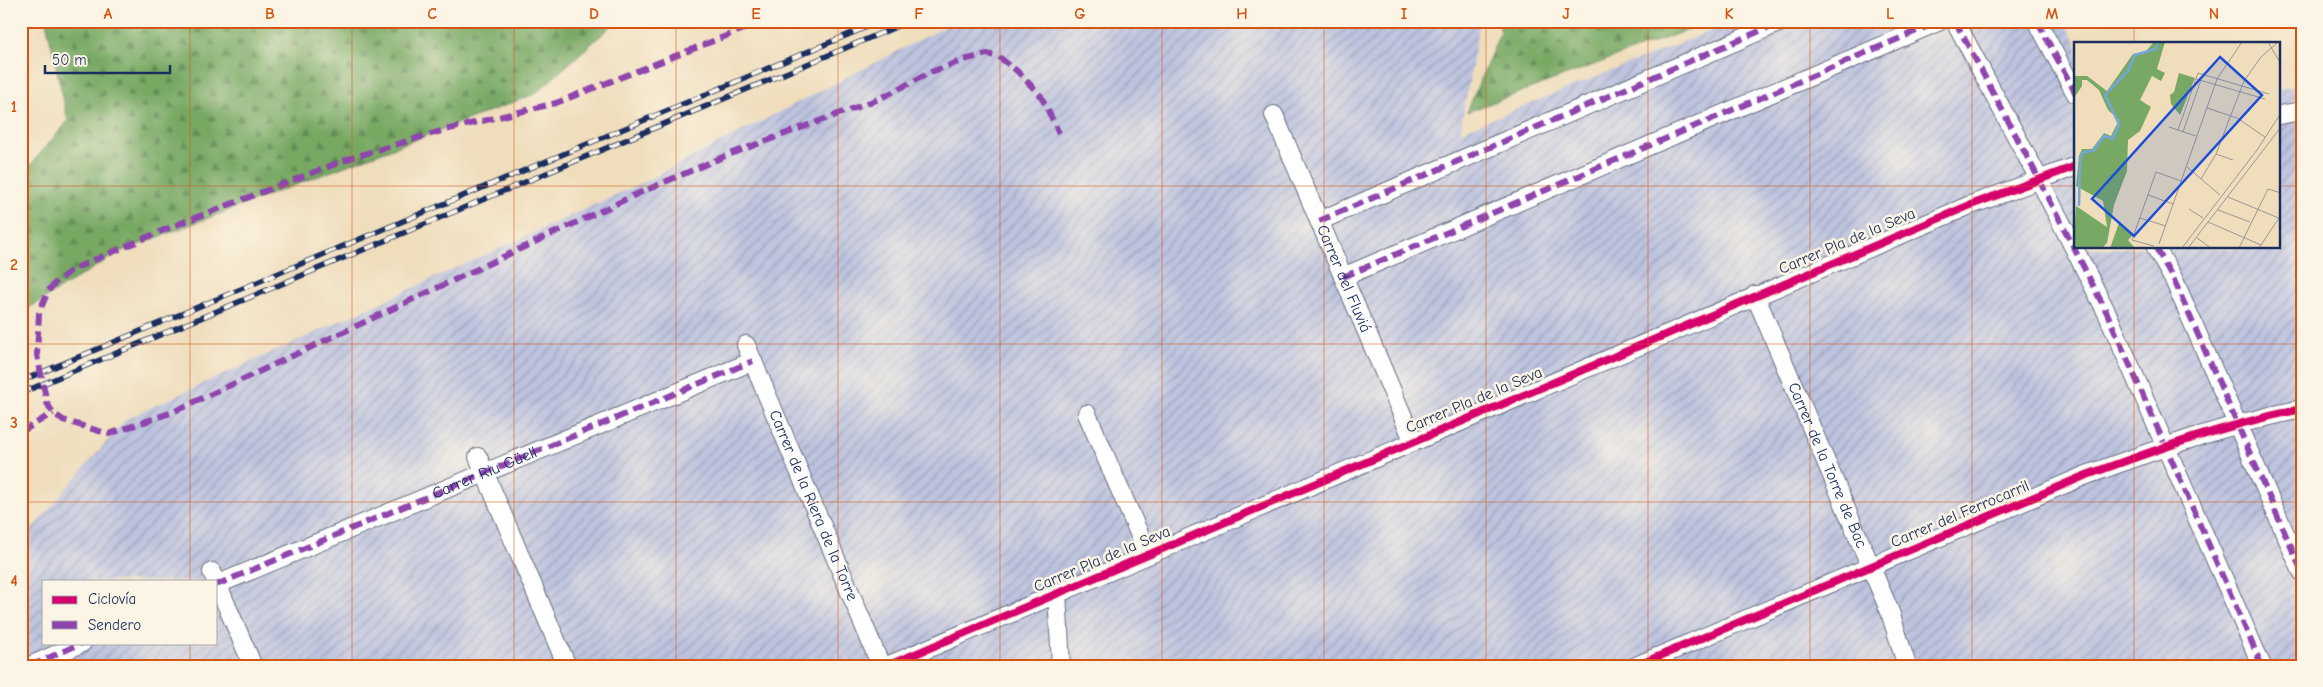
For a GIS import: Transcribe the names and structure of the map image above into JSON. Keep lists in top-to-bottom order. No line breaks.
{"streets":{"street":["Carrer Pla de la Seva","Carrer del Fluviá","Carrer de la Torre de Bac","Carrer Riu Güell","Carrer de la Riera de la Torre","Carrer del Ferrocarril"]},"crossings":[["Carrer Pla de la Seva","Carrer del Fluviá"],["Carrer Pla de la Seva","Carrer de la Torre de Bac"],["Carrer de la Torre de Bac","Carrer del Ferrocarril"],["Carrer Riu Güell","Carrer de la Riera de la Torre"]],"legend":["Ciclovía","Sendero"],"scale_bar":"50 m","grid":{"columns":["A","B","C","D","E","F","G","H","I","J","K","L","M","N"],"rows":["1","2","3","4"]}}
